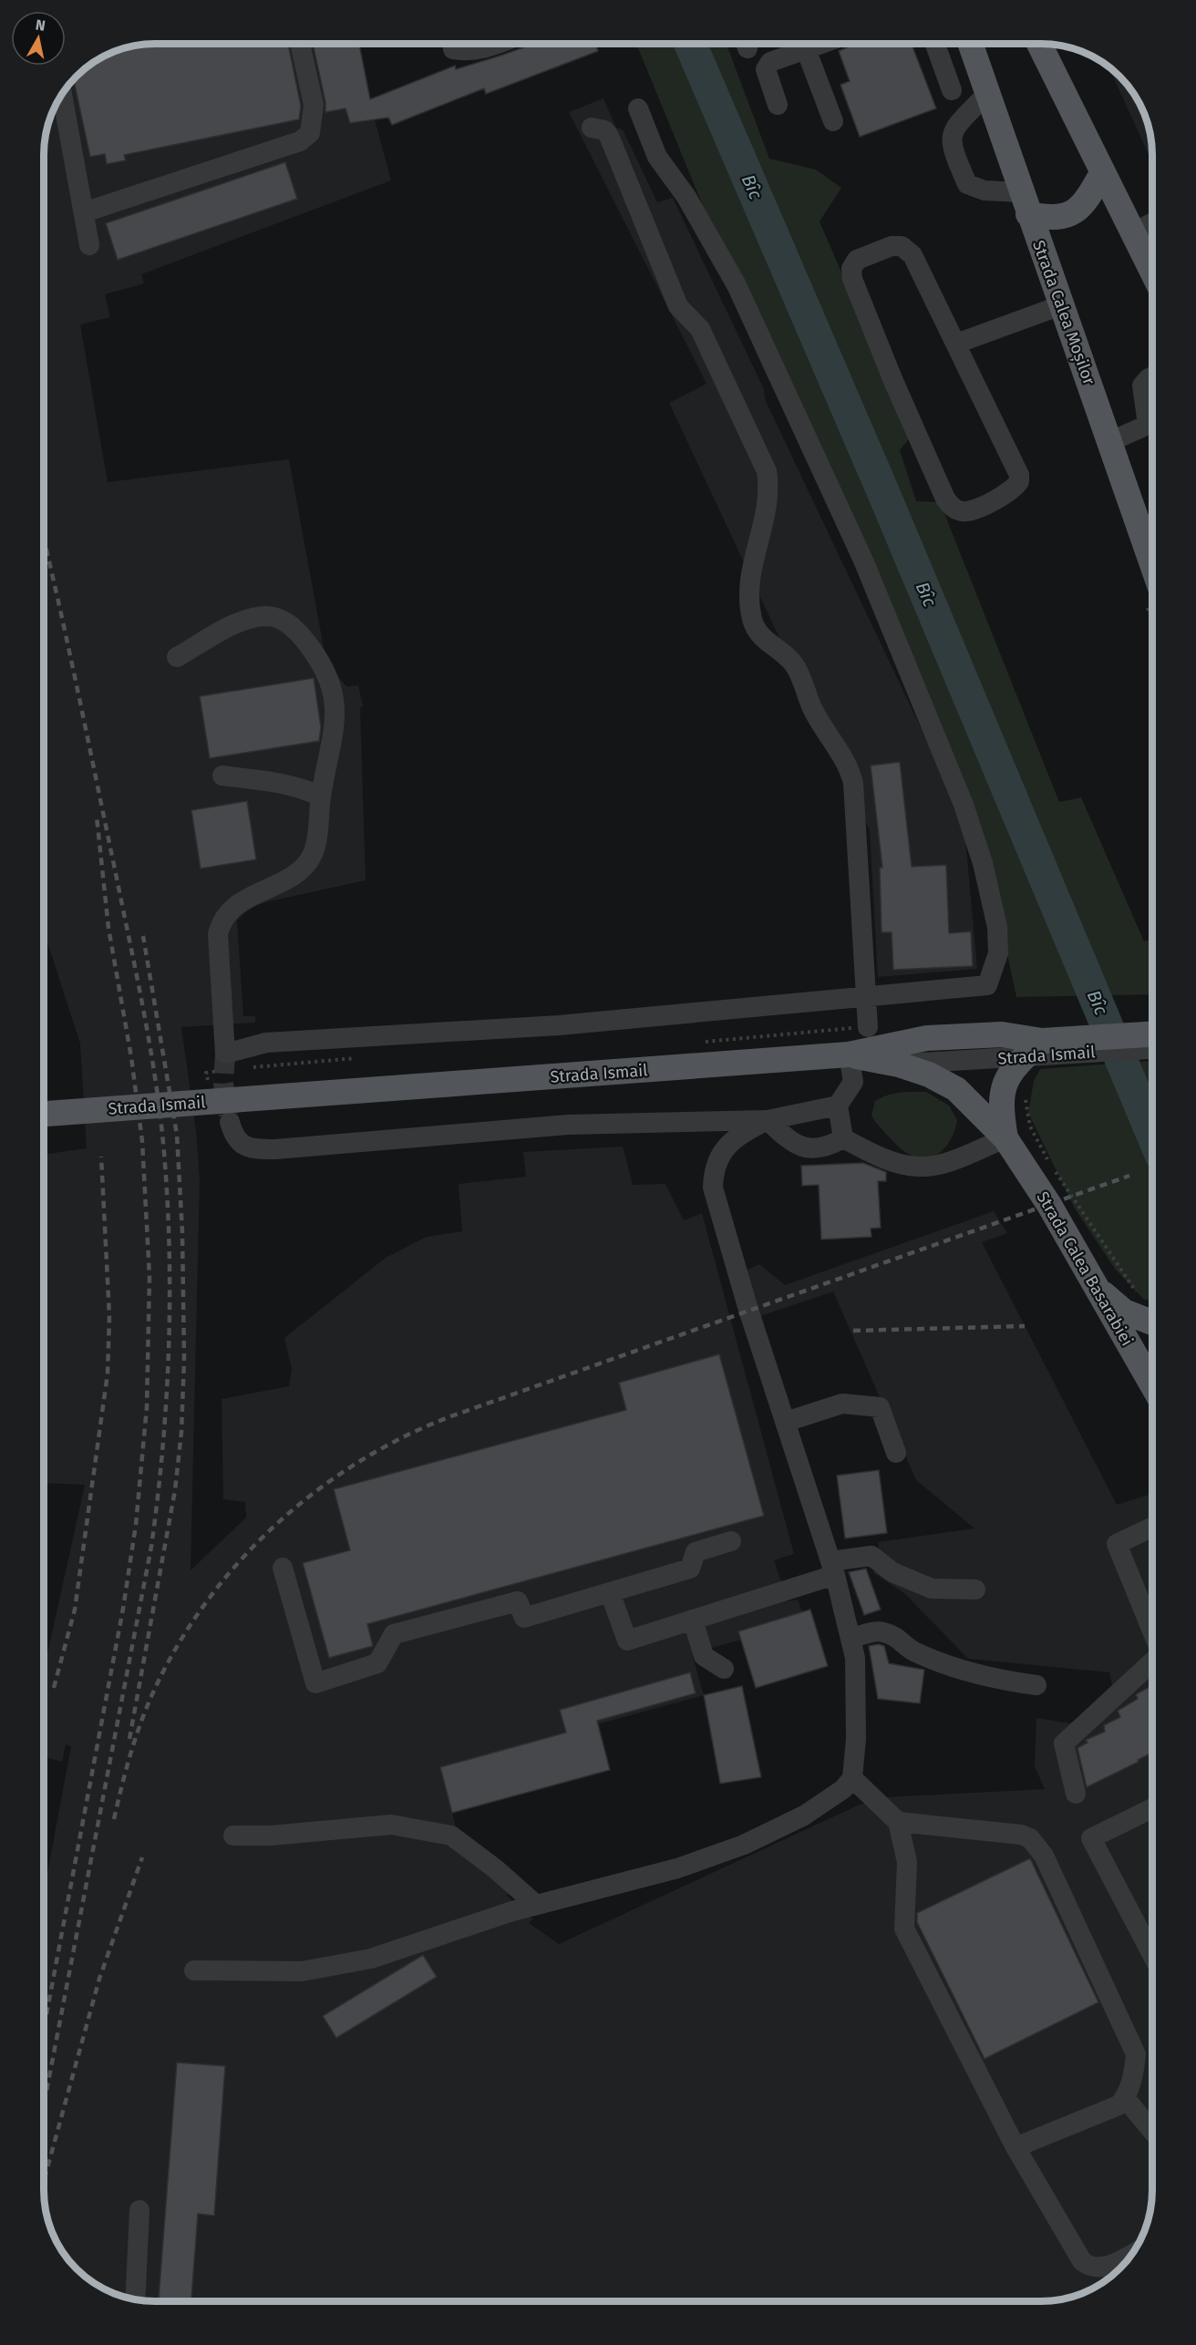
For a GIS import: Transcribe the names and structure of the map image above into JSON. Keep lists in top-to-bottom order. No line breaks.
{"streets":{"main road":["Strada Calea Moșilor","Strada Ismail","Strada Calea Basarabiei"]},"crossings":[["Strada Ismail","Strada Calea Basarabiei"]],"water":["Bîc"],"north":"top"}
